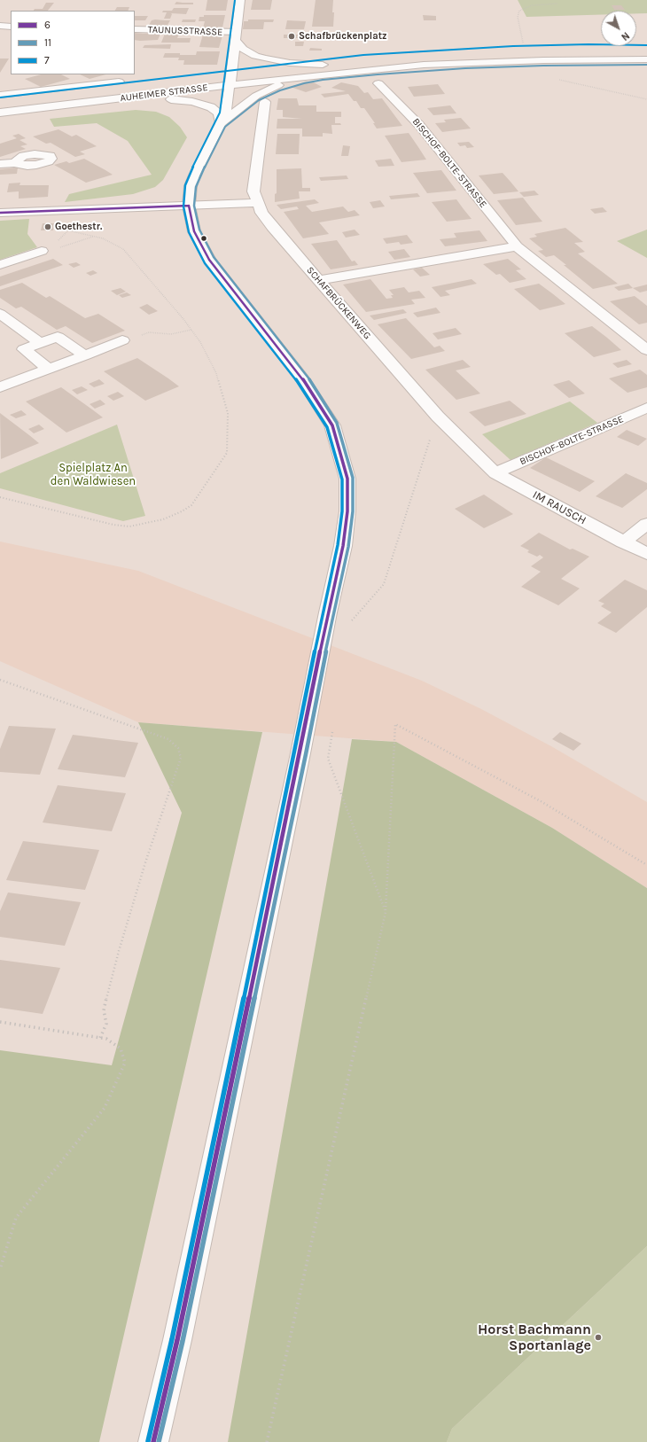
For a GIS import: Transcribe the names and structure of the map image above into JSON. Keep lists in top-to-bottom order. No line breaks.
{"streets":{"street":["TAUNUSSTRASSE","AUHEIMER STRASSE","BISCHOF-BOLTE-STRASSE","SCHAFBRÜCKENWEG","IM RAUSCH"]},"crossings":[["BISCHOF-BOLTE-STRASSE","SCHAFBRÜCKENWEG"],["BISCHOF-BOLTE-STRASSE","IM RAUSCH"],["SCHAFBRÜCKENWEG","IM RAUSCH"]],"parks":["Spielplatz An den Waldwiesen"],"places":["Schafbrückenplatz","Goethestr.","Horst Bachmann Sportanlage"],"lines":["transit line 7","transit line 11","transit line 6"],"legend":["6","11","7"],"north":"bottom right"}
